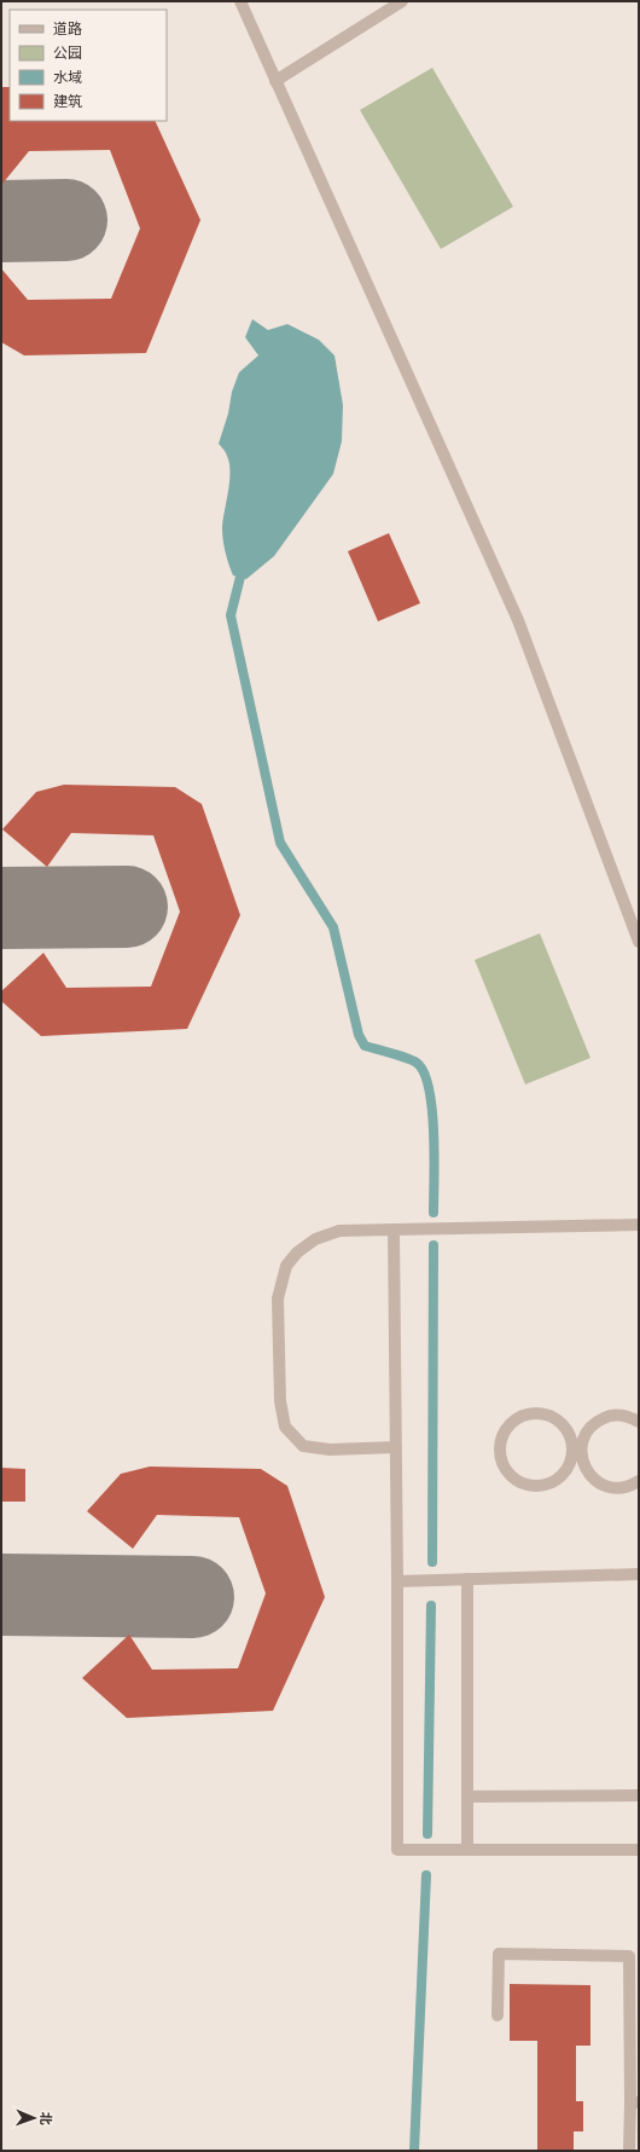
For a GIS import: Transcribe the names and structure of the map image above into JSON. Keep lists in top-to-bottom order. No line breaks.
{"legend":["道路","公园","水域","建筑"],"north":"right"}
